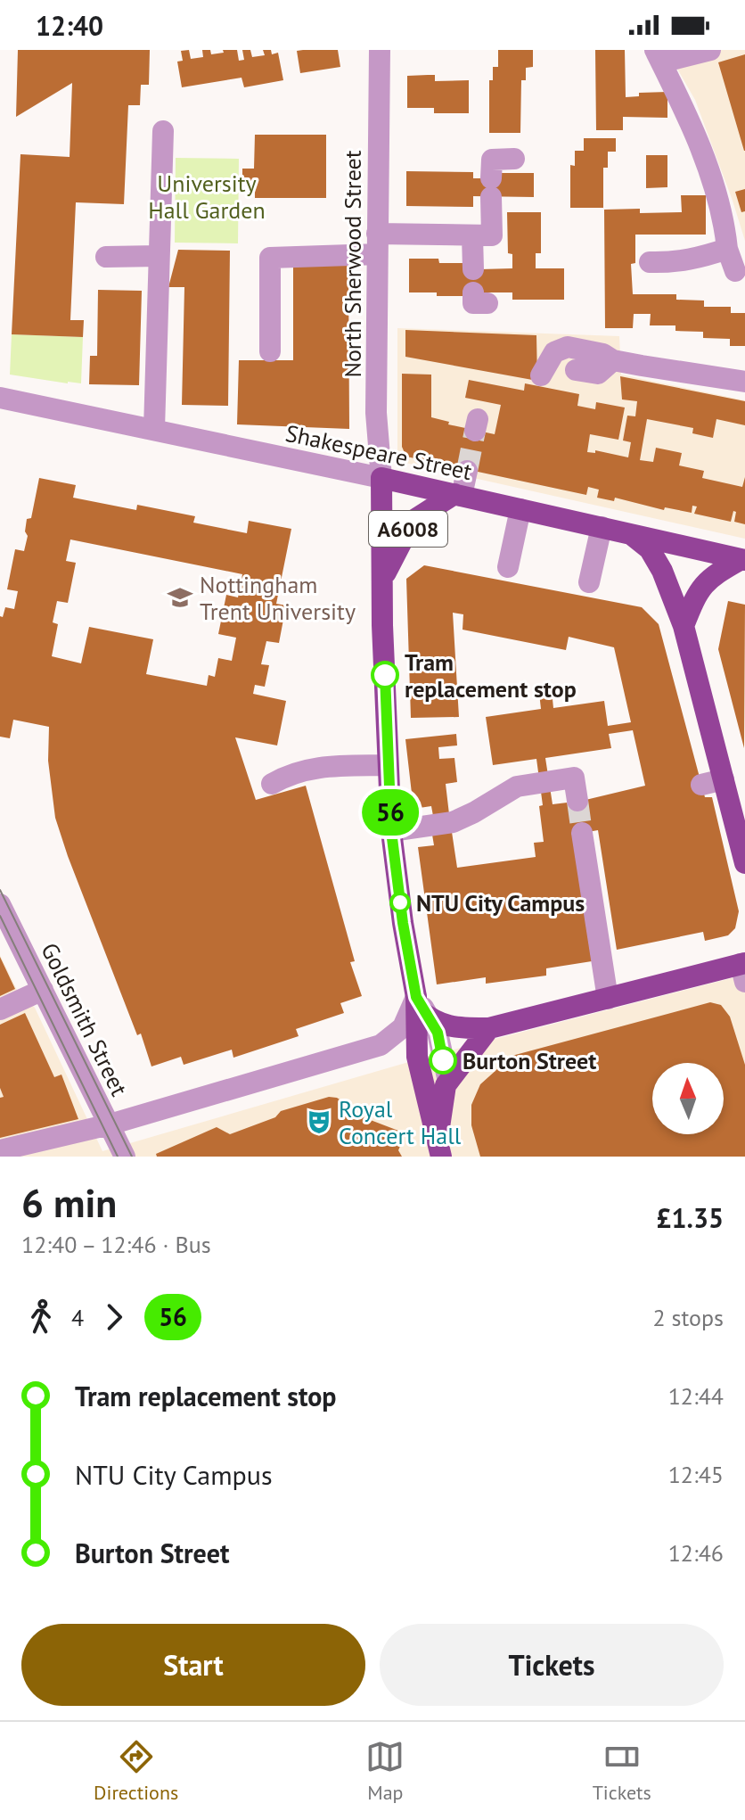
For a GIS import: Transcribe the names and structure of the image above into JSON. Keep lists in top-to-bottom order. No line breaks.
{"streets":{"main road":["Shakespeare Street","A6008"],"street":["North Sherwood Street","Goldsmith Street"]},"crossings":[["North Sherwood Street","Shakespeare Street"],["North Sherwood Street","A6008"],["Shakespeare Street","A6008"]],"parks":["University Hall Garden"],"places":{"school or university":["Nottingham Trent University"],"other":["Tram replacement stop","NTU City Campus","Burton Street"],"theatre":["Royal Concert Hall"]},"lines":["bus line 56"],"north":"top","page":{"status":"12:40","on_map":"56","heading":["6 min","12:40 – 12:46 · Bus","£1.35"],"legs":["4","56","2 stops"],"list":[{"name":"Tram replacement stop","value":"12:44"},{"name":"NTU City Campus","value":"12:45"},{"name":"Burton Street","value":"12:46"}],"buttons":["Start","Tickets"],"tabs":["Directions","Map","Tickets"]}}
